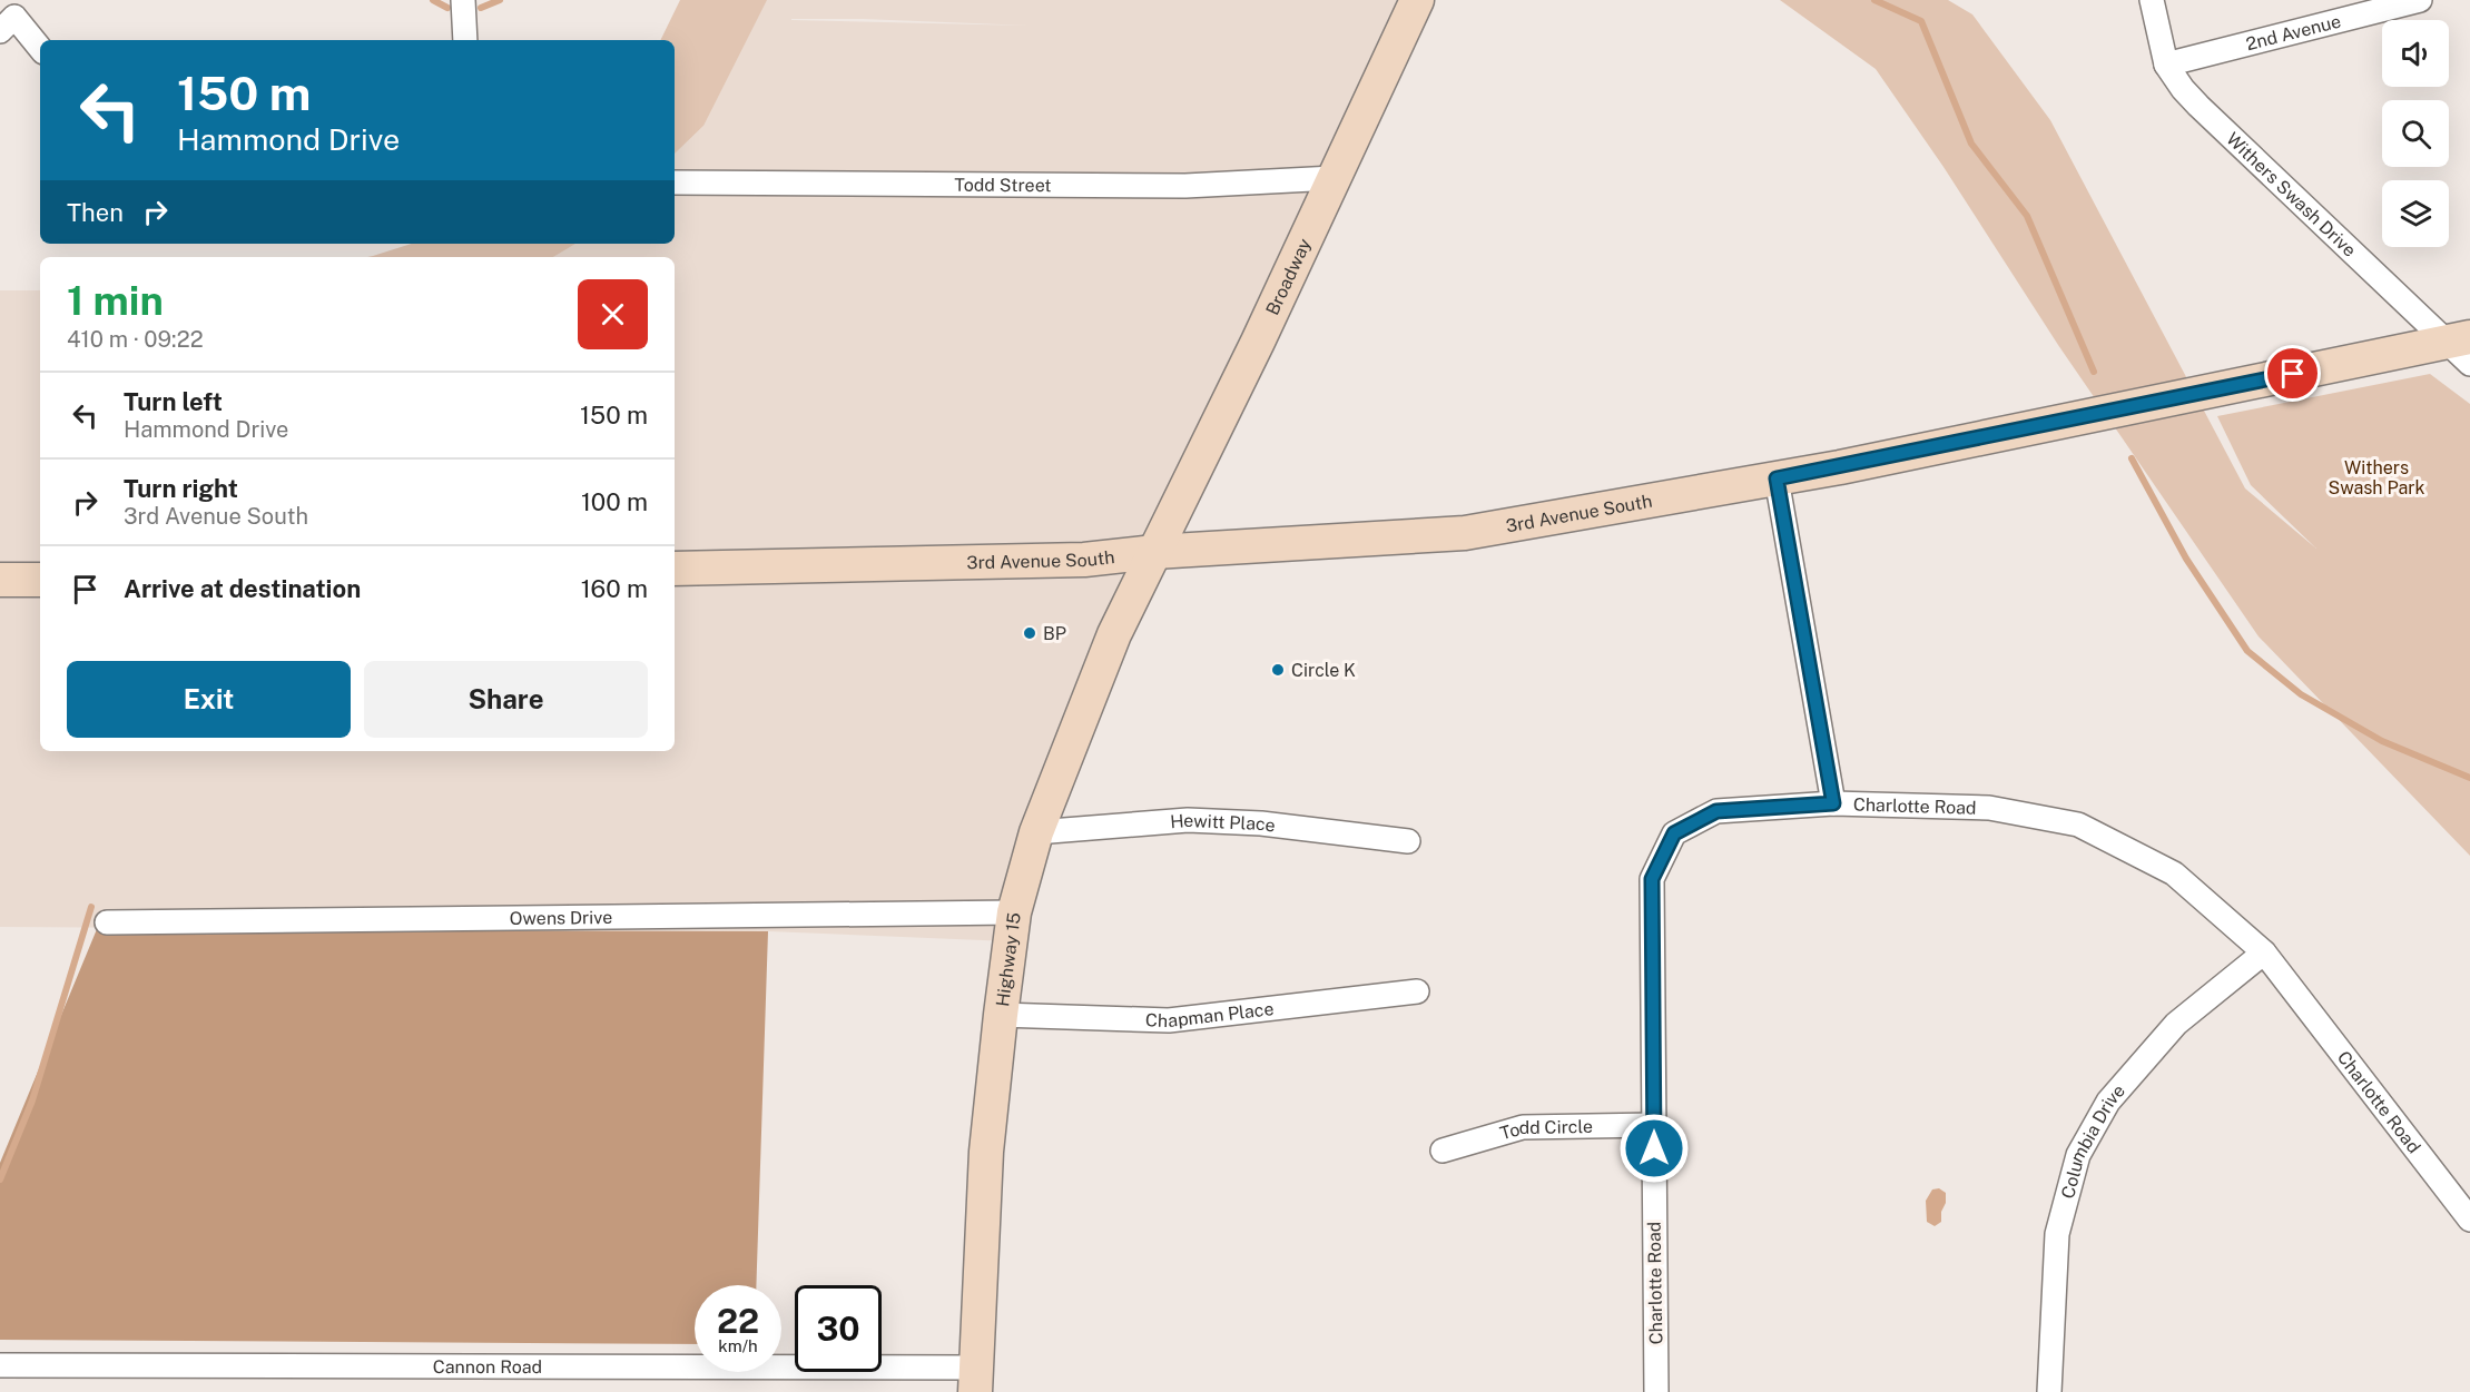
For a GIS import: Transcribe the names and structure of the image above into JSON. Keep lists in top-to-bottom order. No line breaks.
{"streets":{"main road":["Broadway","3rd Avenue South","Highway 15"],"street":["2nd Avenue","Todd Street","Withers Swash Drive","Charlotte Road","Hewitt Place","Owens Drive","Chapman Place","Todd Circle","Columbia Drive","Cannon Road"]},"crossings":[["2nd Avenue","Withers Swash Drive"],["Todd Street","Broadway"],["Withers Swash Drive","3rd Avenue South"],["Broadway","3rd Avenue South"],["Broadway","Highway 15"],["3rd Avenue South","Highway 15"],["Charlotte Road","Todd Circle"],["Charlotte Road","Columbia Drive"],["Hewitt Place","Highway 15"],["Owens Drive","Highway 15"],["Highway 15","Chapman Place"],["Highway 15","Cannon Road"]],"parks":["Withers Swash Park"],"places":["BP","Circle K"],"page":{"turn":["150 m","Hammond Drive"],"then":"Then","heading":["1 min","410 m · 09:22"],"list":[{"name":"Turn left","note":"Hammond Drive","value":"150 m"},{"name":"Turn right","note":"3rd Avenue South","value":"100 m"},{"name":"Arrive at destination","value":"160 m"}],"buttons":["Exit","Share"],"speed":"22 km/h","limit":"30"}}
